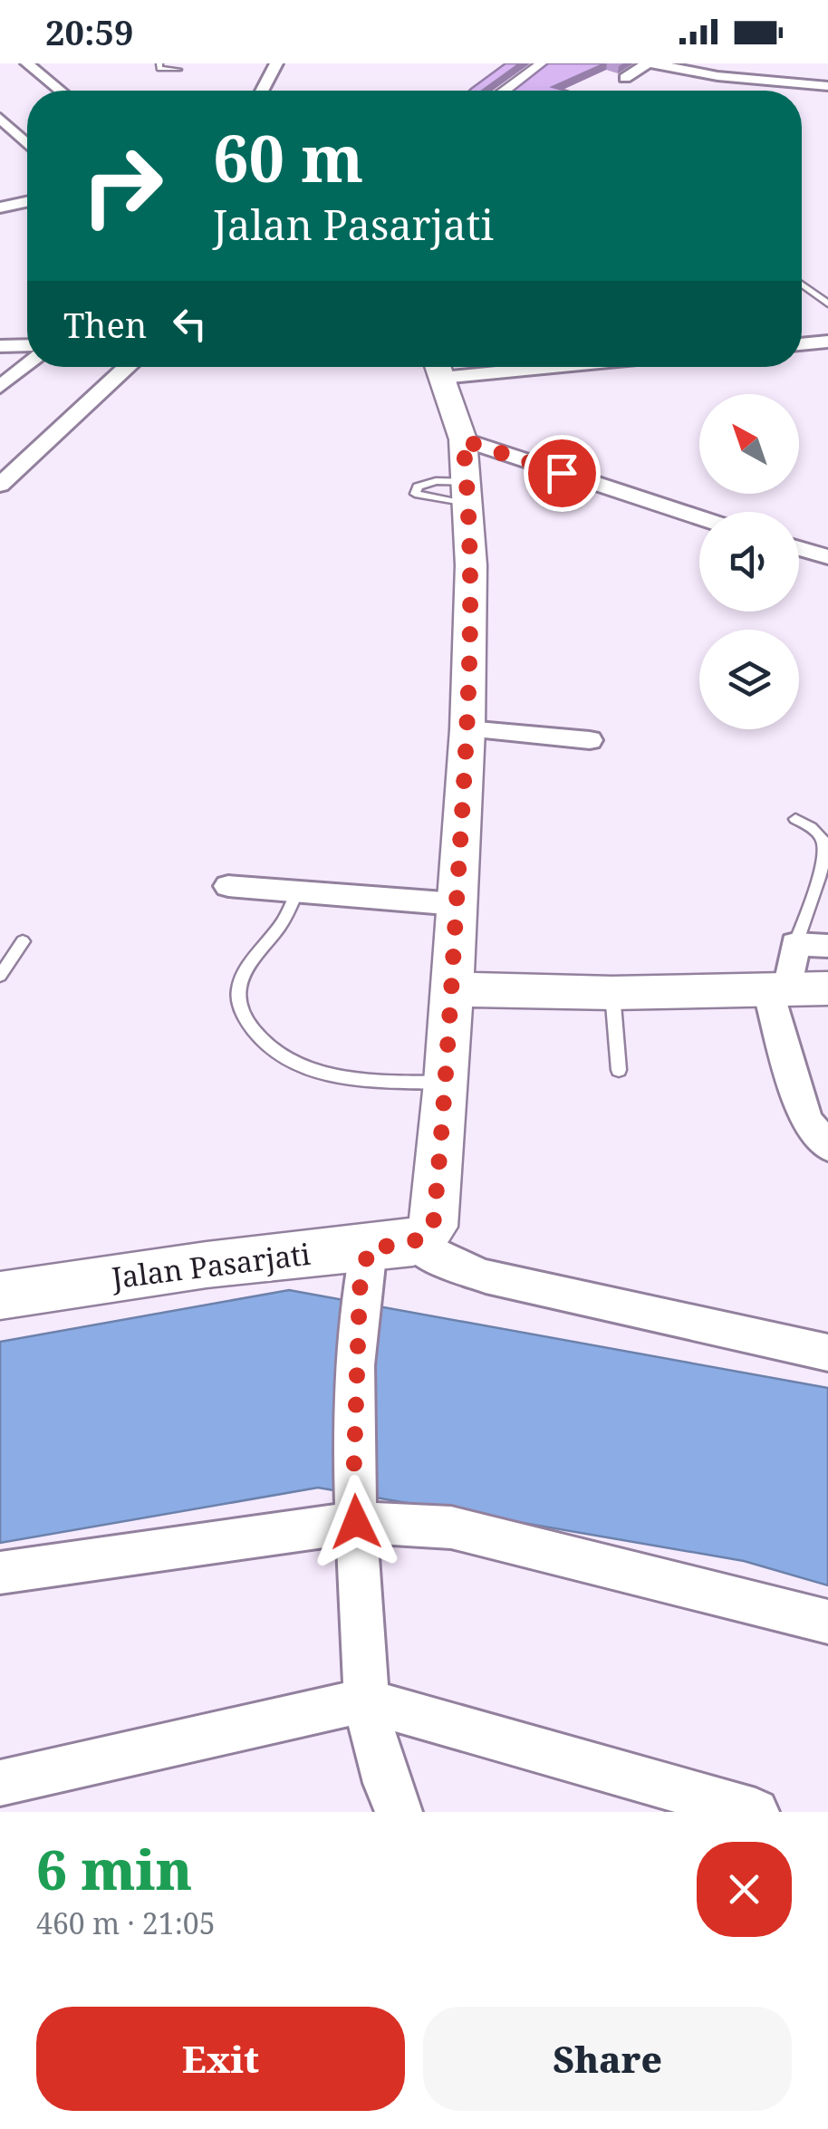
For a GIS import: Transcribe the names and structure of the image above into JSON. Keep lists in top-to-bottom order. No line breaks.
{"streets":{"main road":["Jalan Pasarjati"]},"north":"top left","page":{"status":"20:59","turn":["60 m","Jalan Pasarjati"],"then":"Then","heading":["6 min","460 m · 21:05"],"buttons":["Exit","Share"]}}
